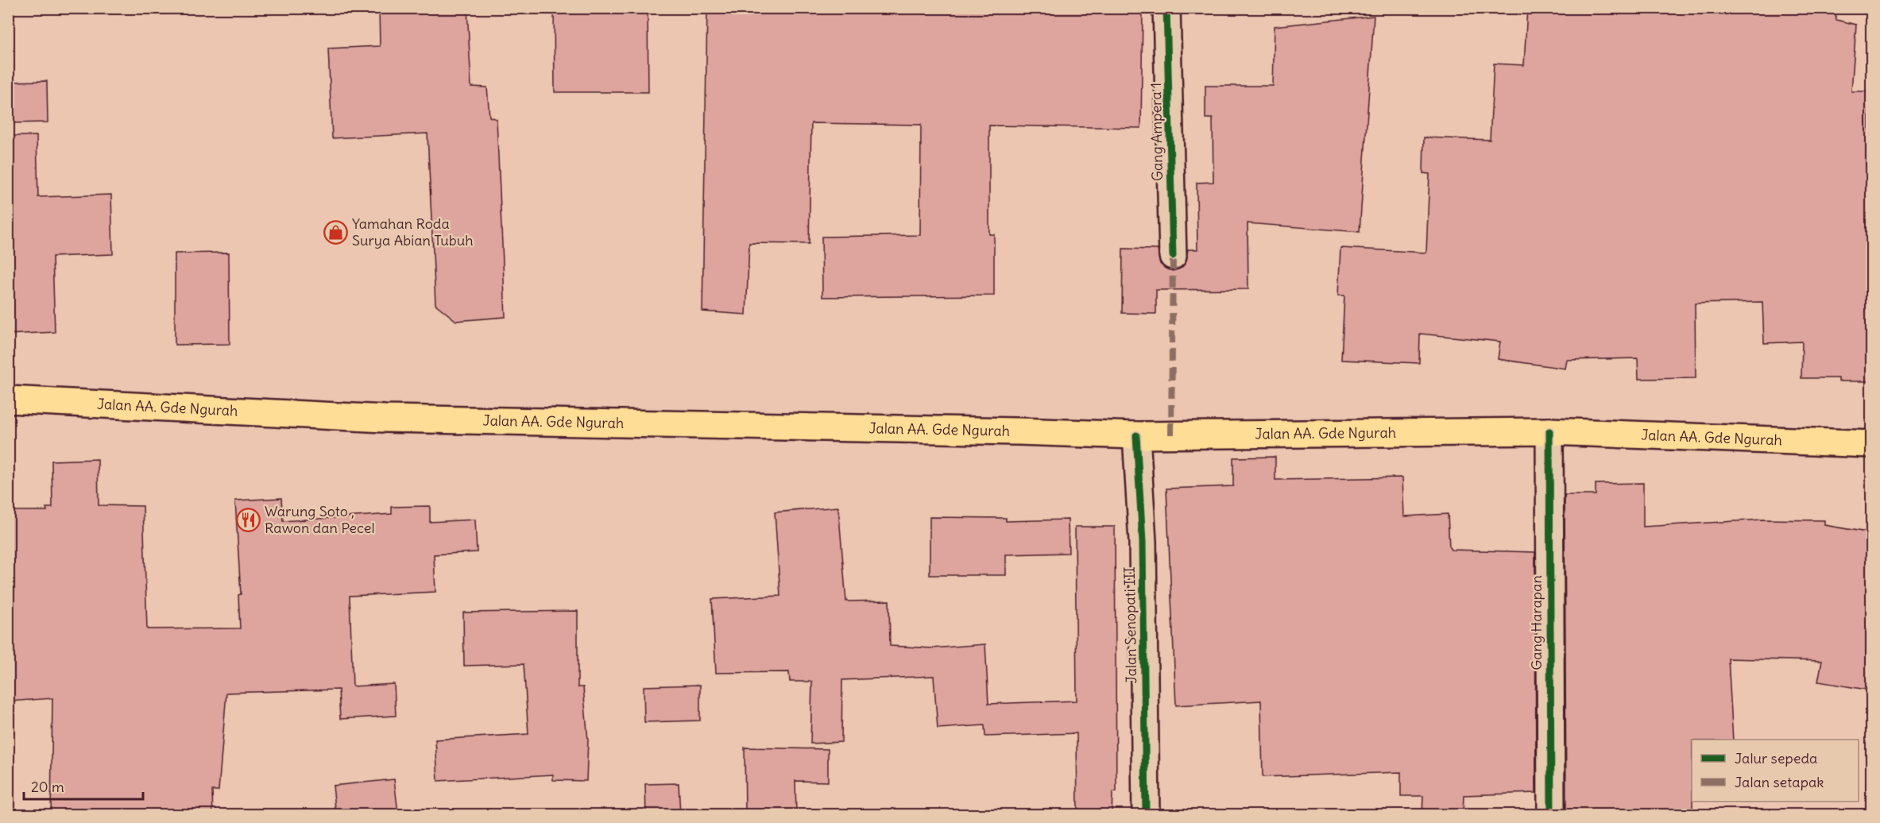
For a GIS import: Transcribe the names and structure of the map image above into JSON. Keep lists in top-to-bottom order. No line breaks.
{"streets":{"main road":["Jalan AA. Gde Ngurah"],"street":["Gang Ampera 1","Gang Harapan","Jalan Senopati III"]},"crossings":[["Jalan AA. Gde Ngurah","Gang Harapan"],["Jalan AA. Gde Ngurah","Jalan Senopati III"]],"places":{"shop":["Yamahan Roda Surya Abian Tubuh"],"restaurant":["Warung Soto , Rawon dan Pecel"]},"legend":["Jalur sepeda","Jalan setapak"],"scale_bar":"20 m"}
